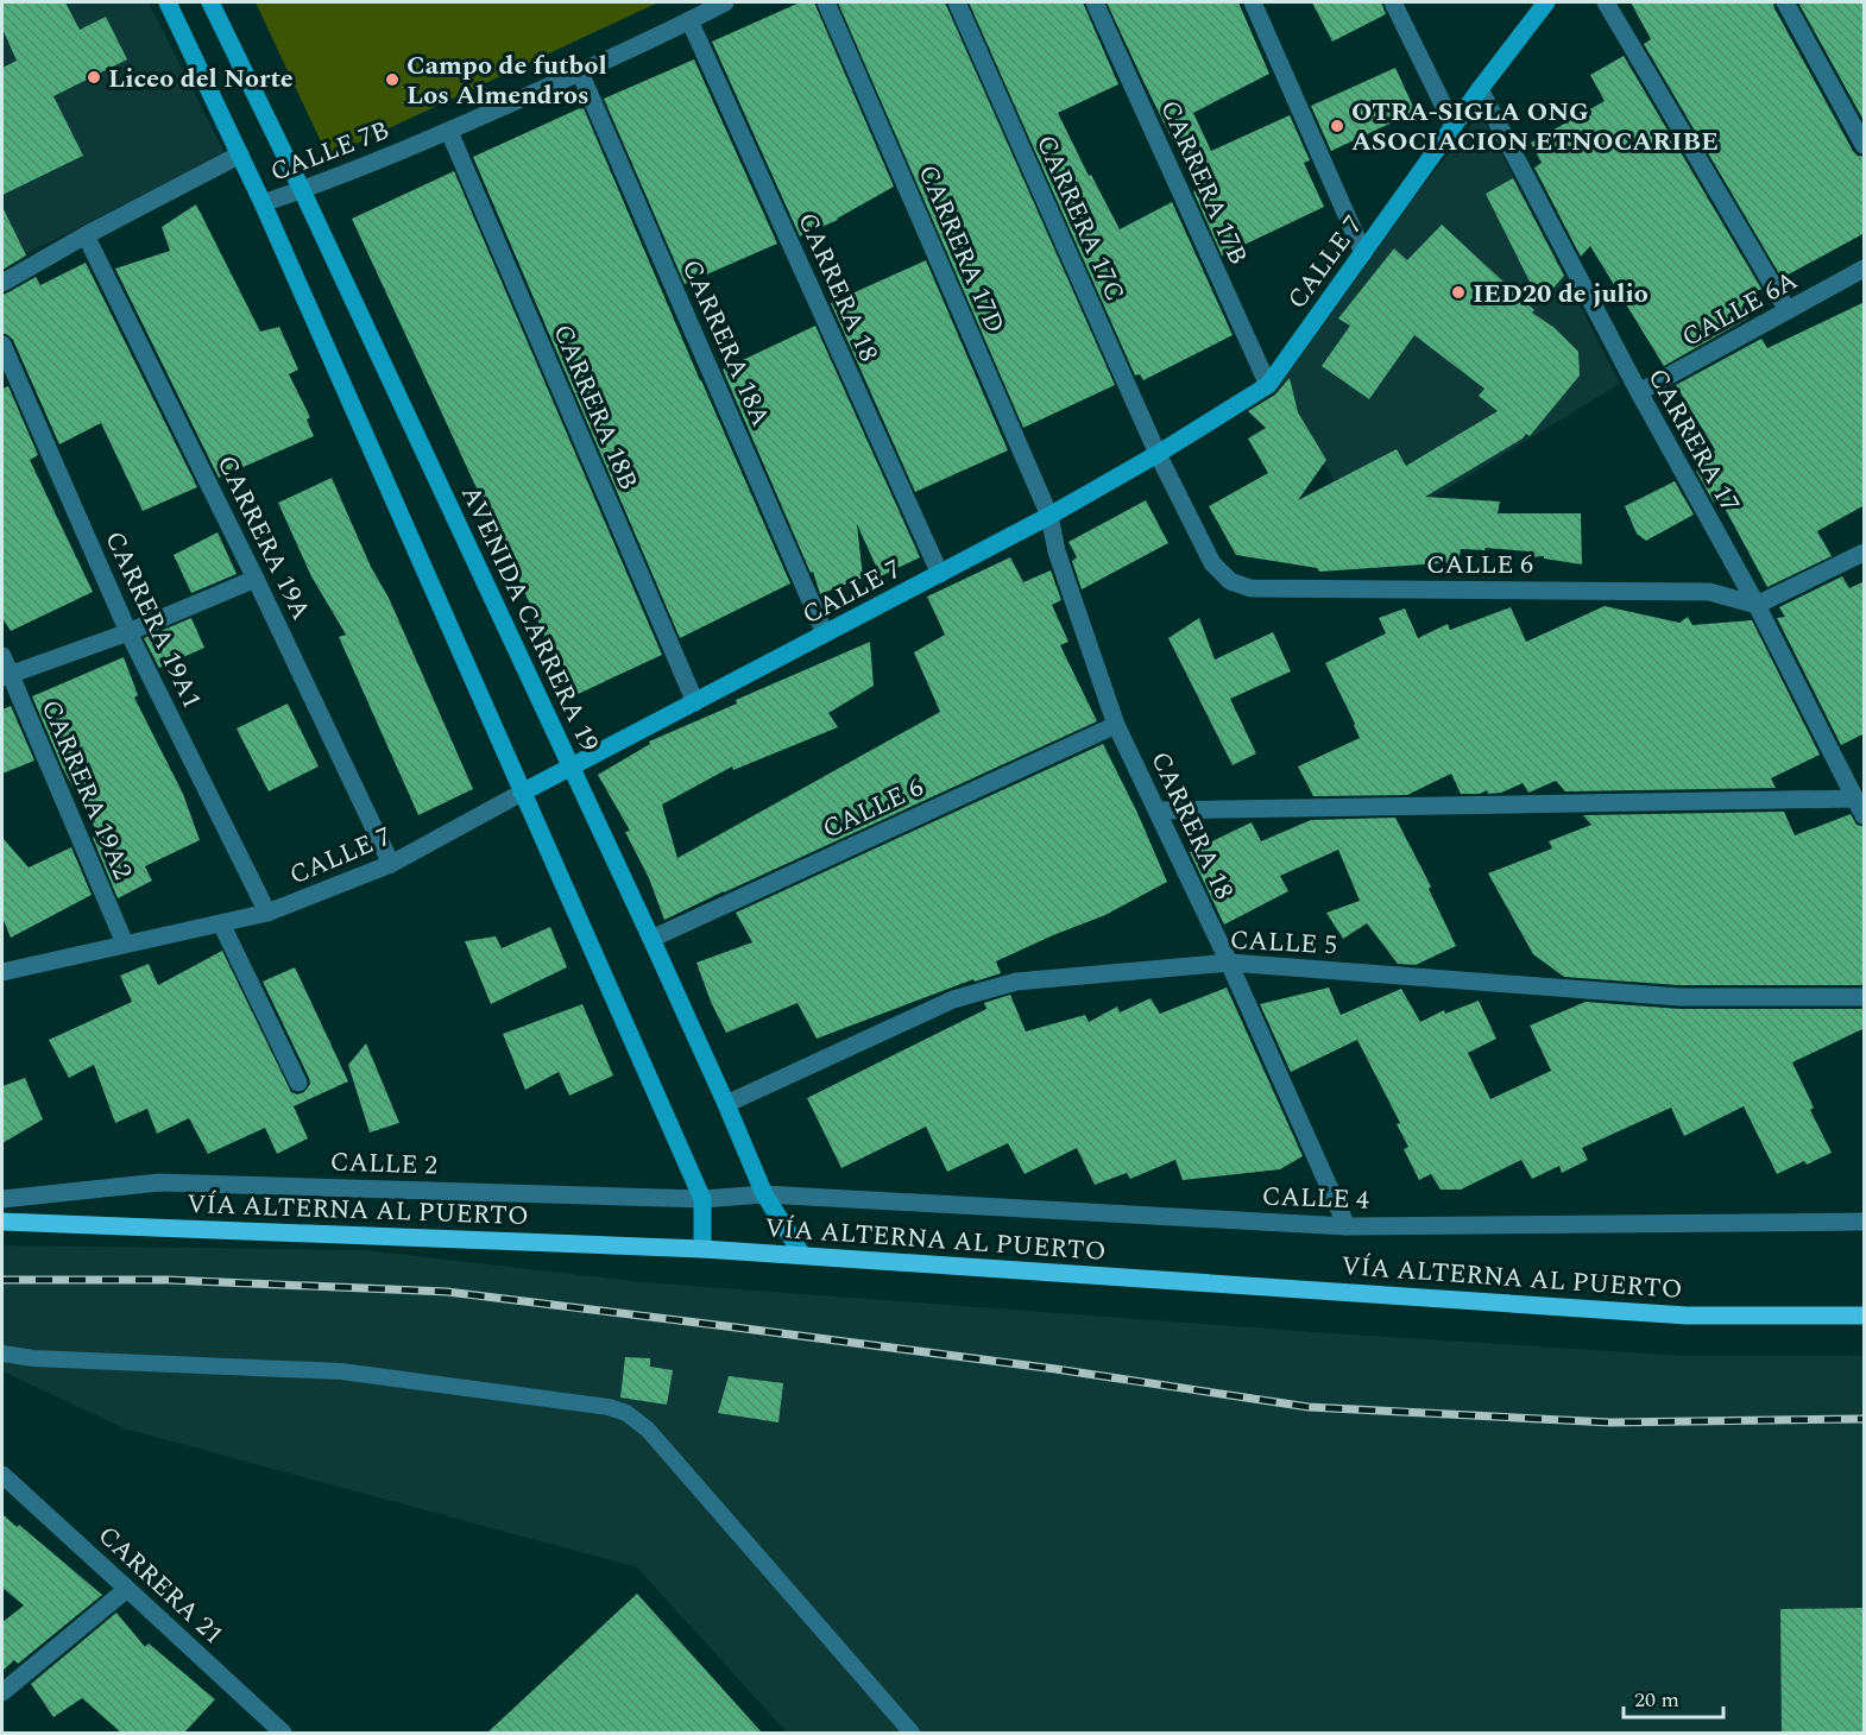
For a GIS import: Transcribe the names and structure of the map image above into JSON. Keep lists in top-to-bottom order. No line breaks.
{"streets":{"main road":["CALLE 7","AVENIDA CARRERA 19","VÍA ALTERNA AL PUERTO"],"street":["CALLE 7B","CARRERA 17B","CARRERA 17C","CARRERA 17D","CARRERA 18","CALLE 6A","CARRERA 18A","CARRERA 18B","CARRERA 17","CARRERA 19A","CALLE 6","CARRERA 19A1","CARRERA 19A2","CALLE 5","CALLE 2","CALLE 4","CARRERA 21"]},"crossings":[["CALLE 7B","CARRERA 18"],["CALLE 7B","CARRERA 18A"],["CALLE 7B","CARRERA 18B"],["CALLE 7B","CARRERA 19A"],["CALLE 7B","AVENIDA CARRERA 19"],["CARRERA 17B","CALLE 7"],["CARRERA 17C","CALLE 7"],["CARRERA 17C","CALLE 6"],["CARRERA 17D","CALLE 7"],["CARRERA 17D","CARRERA 18"],["CALLE 7","CARRERA 18"],["CALLE 7","CARRERA 18A"],["CALLE 7","CARRERA 18B"],["CALLE 7","CARRERA 17"],["CALLE 7","CARRERA 19A"],["CALLE 7","CALLE 6"],["CALLE 7","AVENIDA CARRERA 19"],["CALLE 7","CARRERA 19A1"],["CALLE 7","CARRERA 19A2"],["CARRERA 18","CALLE 6"],["CARRERA 18","CALLE 5"],["CARRERA 18","CALLE 4"],["CALLE 6A","CARRERA 17"],["CARRERA 17","CALLE 6"],["CALLE 6","AVENIDA CARRERA 19"],["AVENIDA CARRERA 19","CALLE 5"],["AVENIDA CARRERA 19","CALLE 2"],["AVENIDA CARRERA 19","CALLE 4"],["AVENIDA CARRERA 19","VÍA ALTERNA AL PUERTO"],["CALLE 2","CALLE 4"]],"places":["Liceo del Norte","Campo de futbol Los Almendros","OTRA-SIGLA ONG ASOCIACION ETNOCARIBE","IED20 de julio"],"scale_bar":"20 m"}
